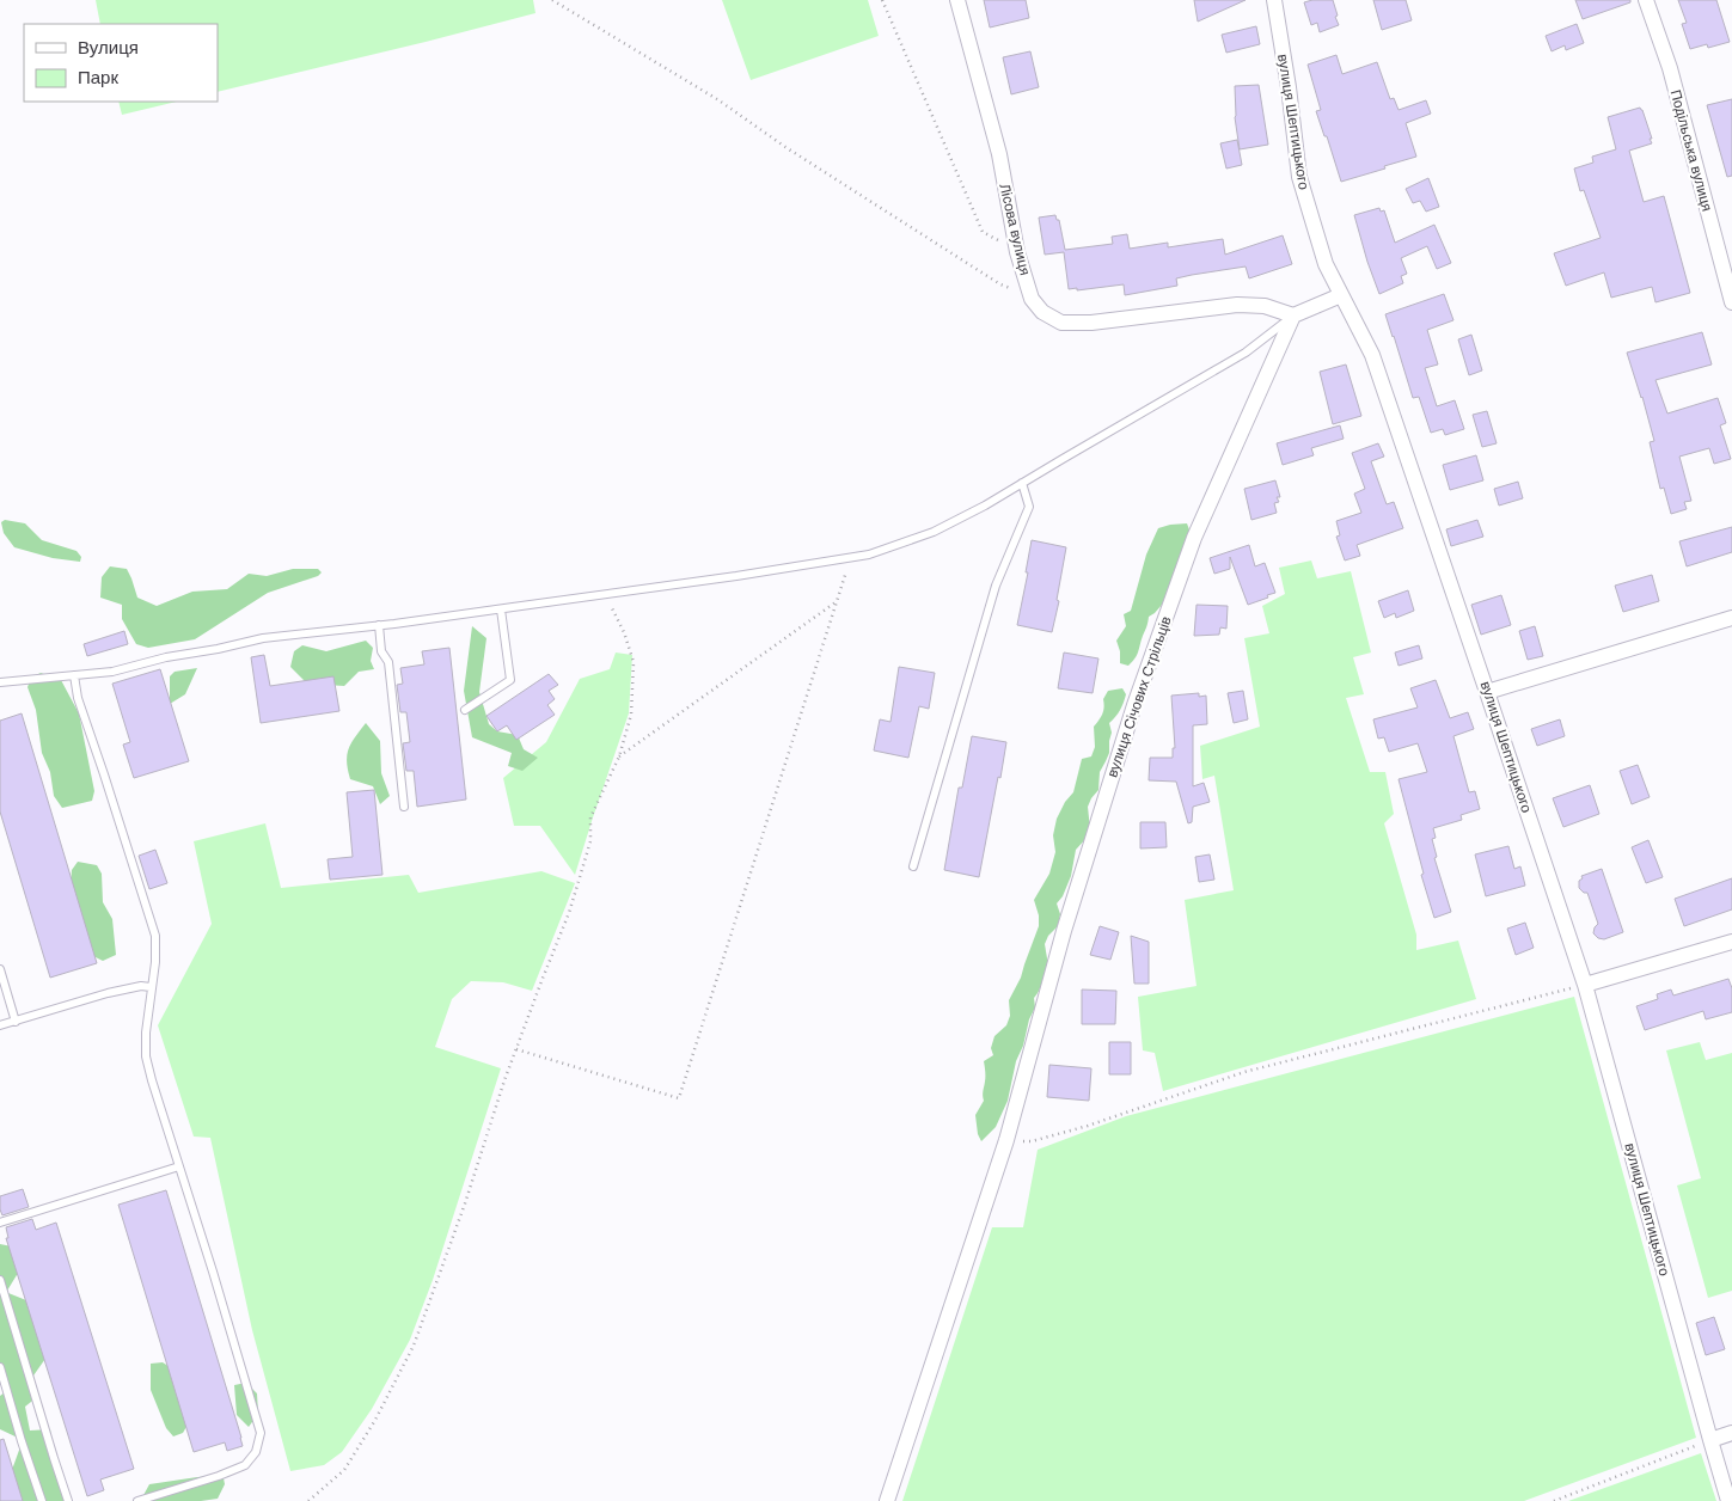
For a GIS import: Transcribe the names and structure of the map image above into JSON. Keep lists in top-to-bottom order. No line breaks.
{"streets":{"street":["вулиця Шептицького","Подільська вулиця","Лісова вулиця","вулиця Січових Стрільців"]},"crossings":[["Лісова вулиця","вулиця Січових Стрільців"]],"legend":["Вулиця","Парк"]}
